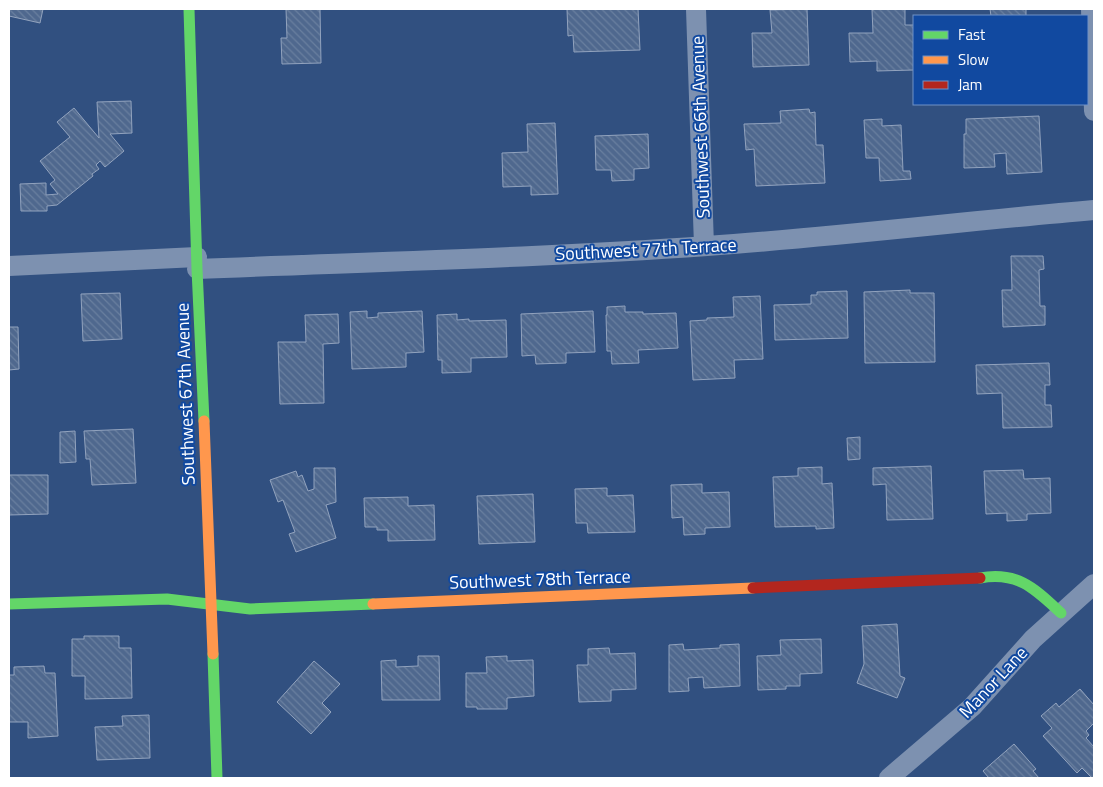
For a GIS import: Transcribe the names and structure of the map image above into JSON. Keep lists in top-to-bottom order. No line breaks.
{"streets":{"street":["Southwest 66th Avenue","Southwest 77th Terrace","Southwest 67th Avenue","Southwest 78th Terrace","Manor Lane"]},"crossings":[["Southwest 66th Avenue","Southwest 77th Terrace"],["Southwest 77th Terrace","Southwest 67th Avenue"],["Southwest 67th Avenue","Southwest 78th Terrace"],["Southwest 78th Terrace","Manor Lane"]],"legend":["Fast","Slow","Jam"]}
